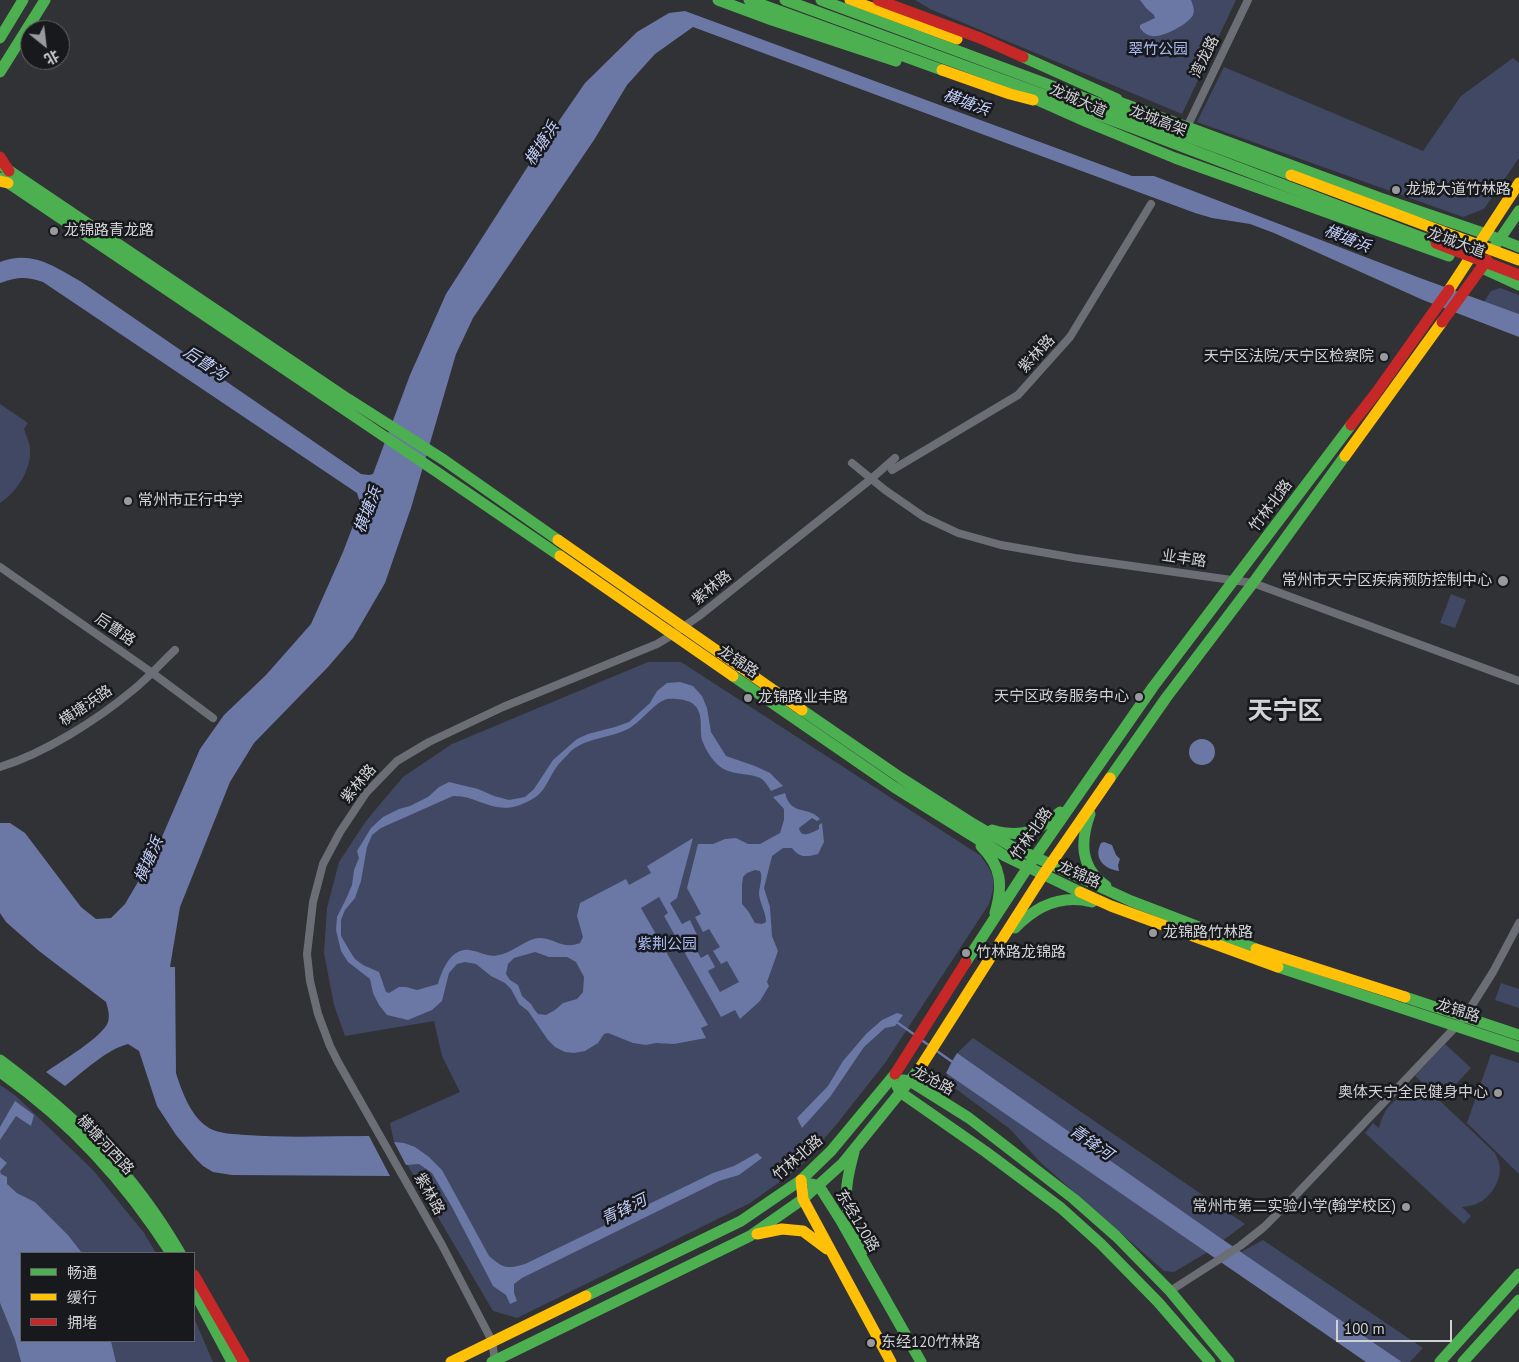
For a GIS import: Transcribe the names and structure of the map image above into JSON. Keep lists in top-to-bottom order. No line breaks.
{"streets":{"main road":["龙城大道","龙城高架","竹林北路","龙锦路","龙沧路","横塘河西路","东经120路"],"street":["湾龙路","紫林路","业丰路","后曹路","横塘浜路"]},"crossings":[["湾龙路","龙城大道"],["龙城大道","龙城高架"],["龙城大道","竹林北路"],["紫林路","竹林北路"],["紫林路","业丰路"],["紫林路","龙锦路"],["竹林北路","业丰路"],["竹林北路","龙锦路"],["竹林北路","龙沧路"],["竹林北路","东经120路"],["后曹路","横塘浜路"]],"districts":["天宁区"],"water":["横塘浜","后曹沟","青锋河"],"parks":["翠竹公园","紫荆公园"],"places":["龙城大道竹林路","龙锦路青龙路","天宁区法院/天宁区检察院","常州市正行中学","常州市天宁区疾病预防控制中心","天宁区政务服务中心","龙锦路业丰路","龙锦路竹林路","竹林路龙锦路","奥体天宁全民健身中心","常州市第二实验小学(翰学校区)","东经120竹林路"],"legend":["畅通","缓行","拥堵"],"scale_bar":"100 m","north":"bottom right"}
